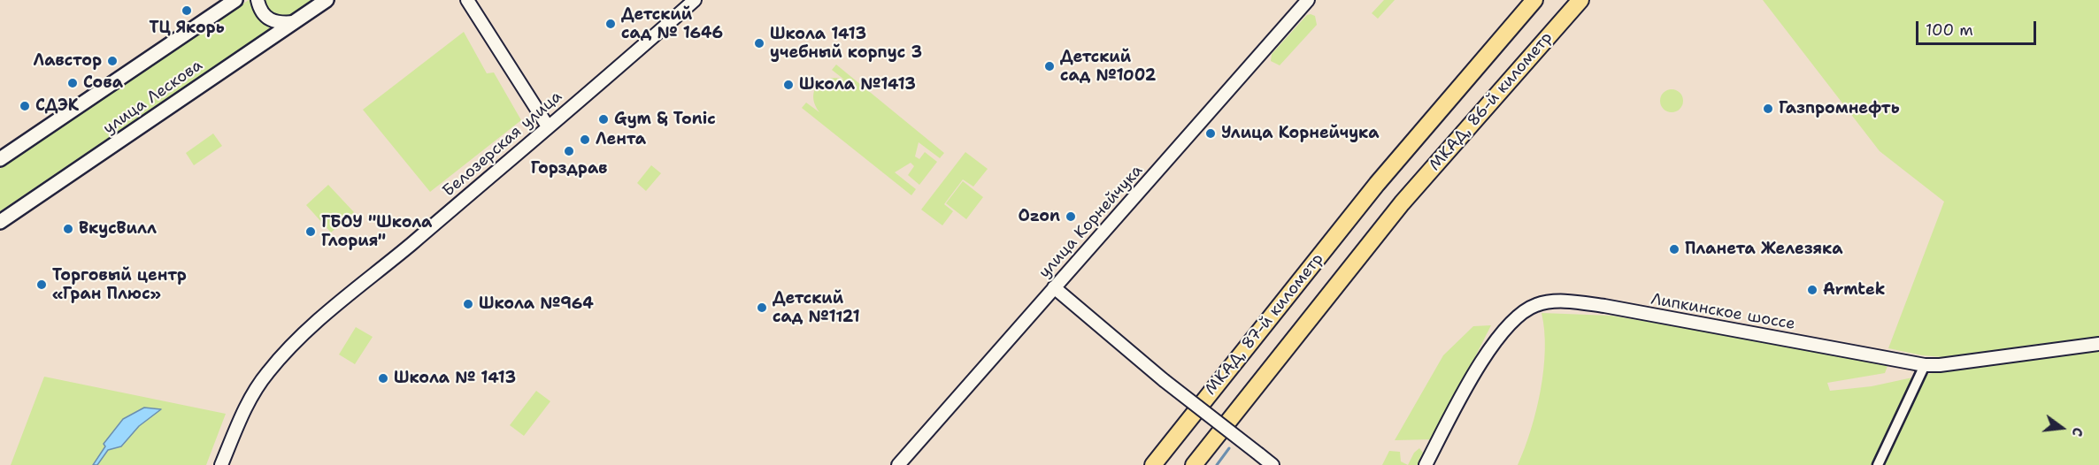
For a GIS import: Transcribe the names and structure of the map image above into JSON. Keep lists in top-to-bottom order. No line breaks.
{"streets":{"highway":["МКАД, 86-й километр","МКАД, 87-й километр"],"main road":["улица Лескова"],"street":["Белозерская улица","улица Корнейчука","Липкинское шоссе"]},"crossings":[["МКАД, 86-й километр","МКАД, 87-й километр"]],"places":["ТЦ Якорь","Детский сад № 1646","Школа 1413 учебный корпус 3","Лавстор","Детский сад №1002","Сова","Школа №1413","СДЭК","Газпромнефть","Gym & Tonic","Улица Корнейчука","Лента","Горздрав","Ozon","ВкусВилл","ГБОУ \"Школа Глория\"","Планета Железяка","Торговый центр «Гран Плюс»","Armtek","Школа №964","Детский сад №1121","Школа № 1413"],"scale_bar":"100 m","north":"right"}
